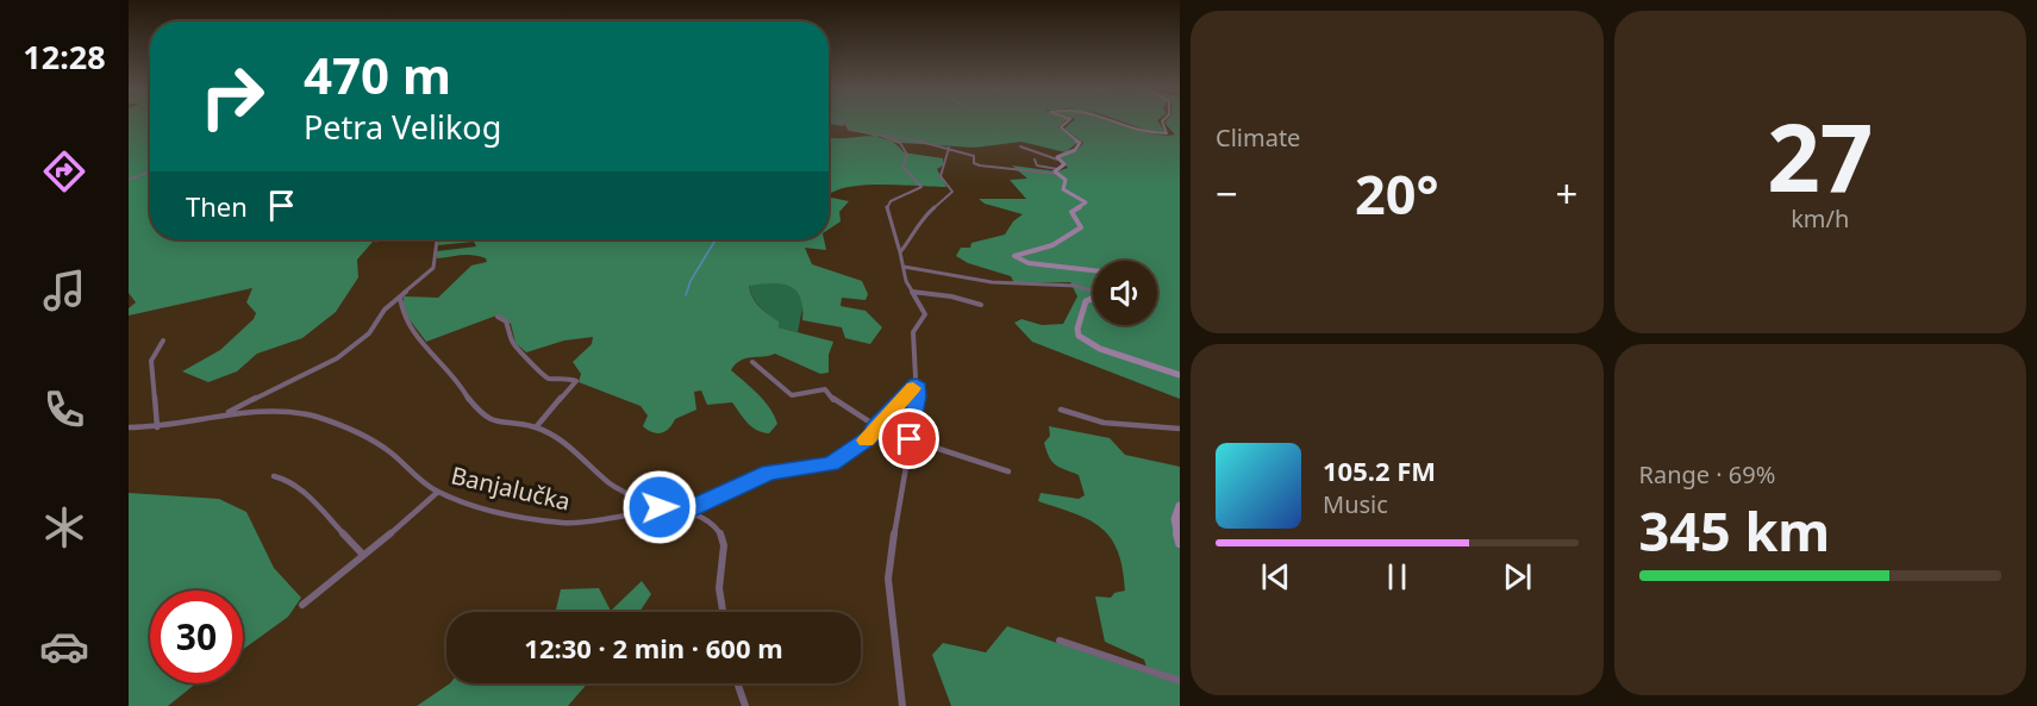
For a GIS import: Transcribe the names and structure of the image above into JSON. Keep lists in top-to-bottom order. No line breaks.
{"streets":{"street":["Banjalučka"]},"page":{"tabs":"12:28","tile":["Climate",["27","km/h"],["Range · 69%","345 km"]],"turn":["470 m","Petra Velikog"],"heat":["−","20°","+"],"then":"Then","song":["105.2 FM","Music"],"limit":"30","trip":"12:30 · 2 min · 600 m"}}
